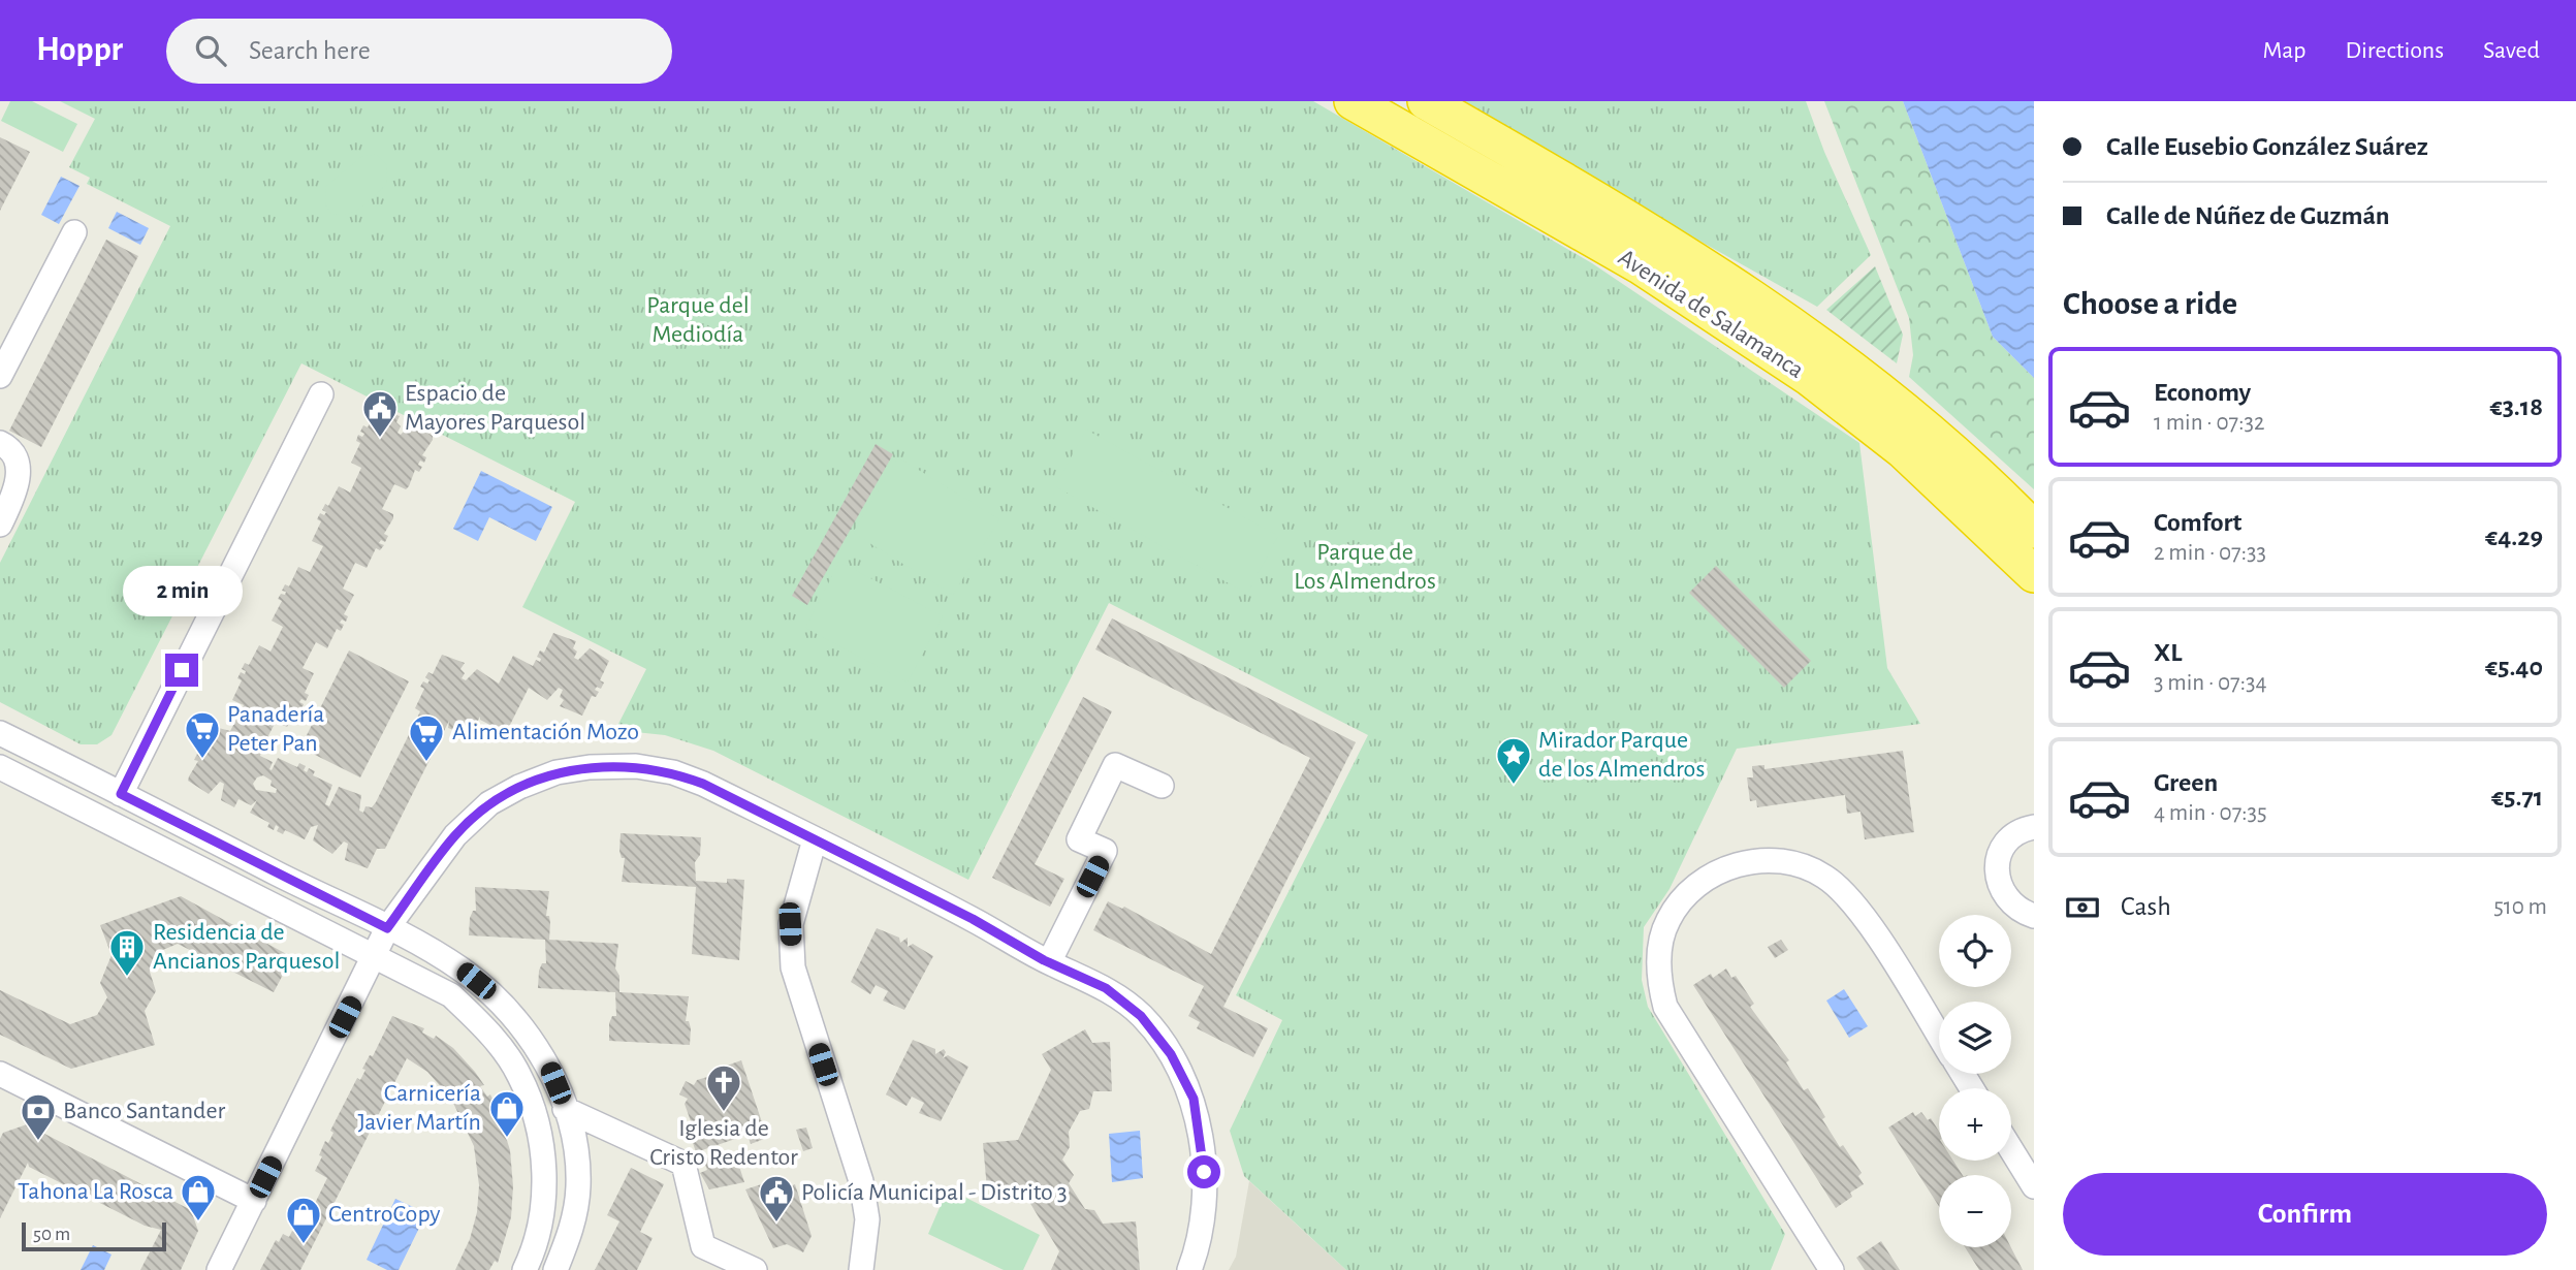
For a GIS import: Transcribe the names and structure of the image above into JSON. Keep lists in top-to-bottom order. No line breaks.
{"streets":{"highway":["Avenida de Salamanca"]},"parks":["Parque del Mediodía","Parque de Los Almendros"],"places":{"public building":["Espacio de Mayores Parquesol","Policía Municipal - Distrito 3"],"supermarket":["Panadería Peter Pan","Alimentación Mozo"],"place":["Mirador Parque de los Almendros"],"building":["Residencia de Ancianos Parquesol"],"church":["Iglesia de Cristo Redentor"],"shop":["Carnicería Javier Martín","Tahona La Rosca","CentroCopy"],"bank":["Banco Santander"]},"scale_bar":"50 m","page":{"header":"Hoppr","search":"Search here","nav":["Map","Directions","Saved"],"banner":["Calle Eusebio González Suárez","Calle de Núñez de Guzmán"],"heading":"Choose a ride","list":[{"name":"Economy","note":"1 min · 07:32","value":"€3.18"},{"name":"Comfort","note":"2 min · 07:33","value":"€4.29"},{"name":"XL","note":"3 min · 07:34","value":"€5.40"},{"name":"Green","note":"4 min · 07:35","value":"€5.71"}],"bubble":"2 min","pay":["Cash","510 m"],"map_buttons":["+","−"],"buttons":"Confirm","scale":"50 m"}}
